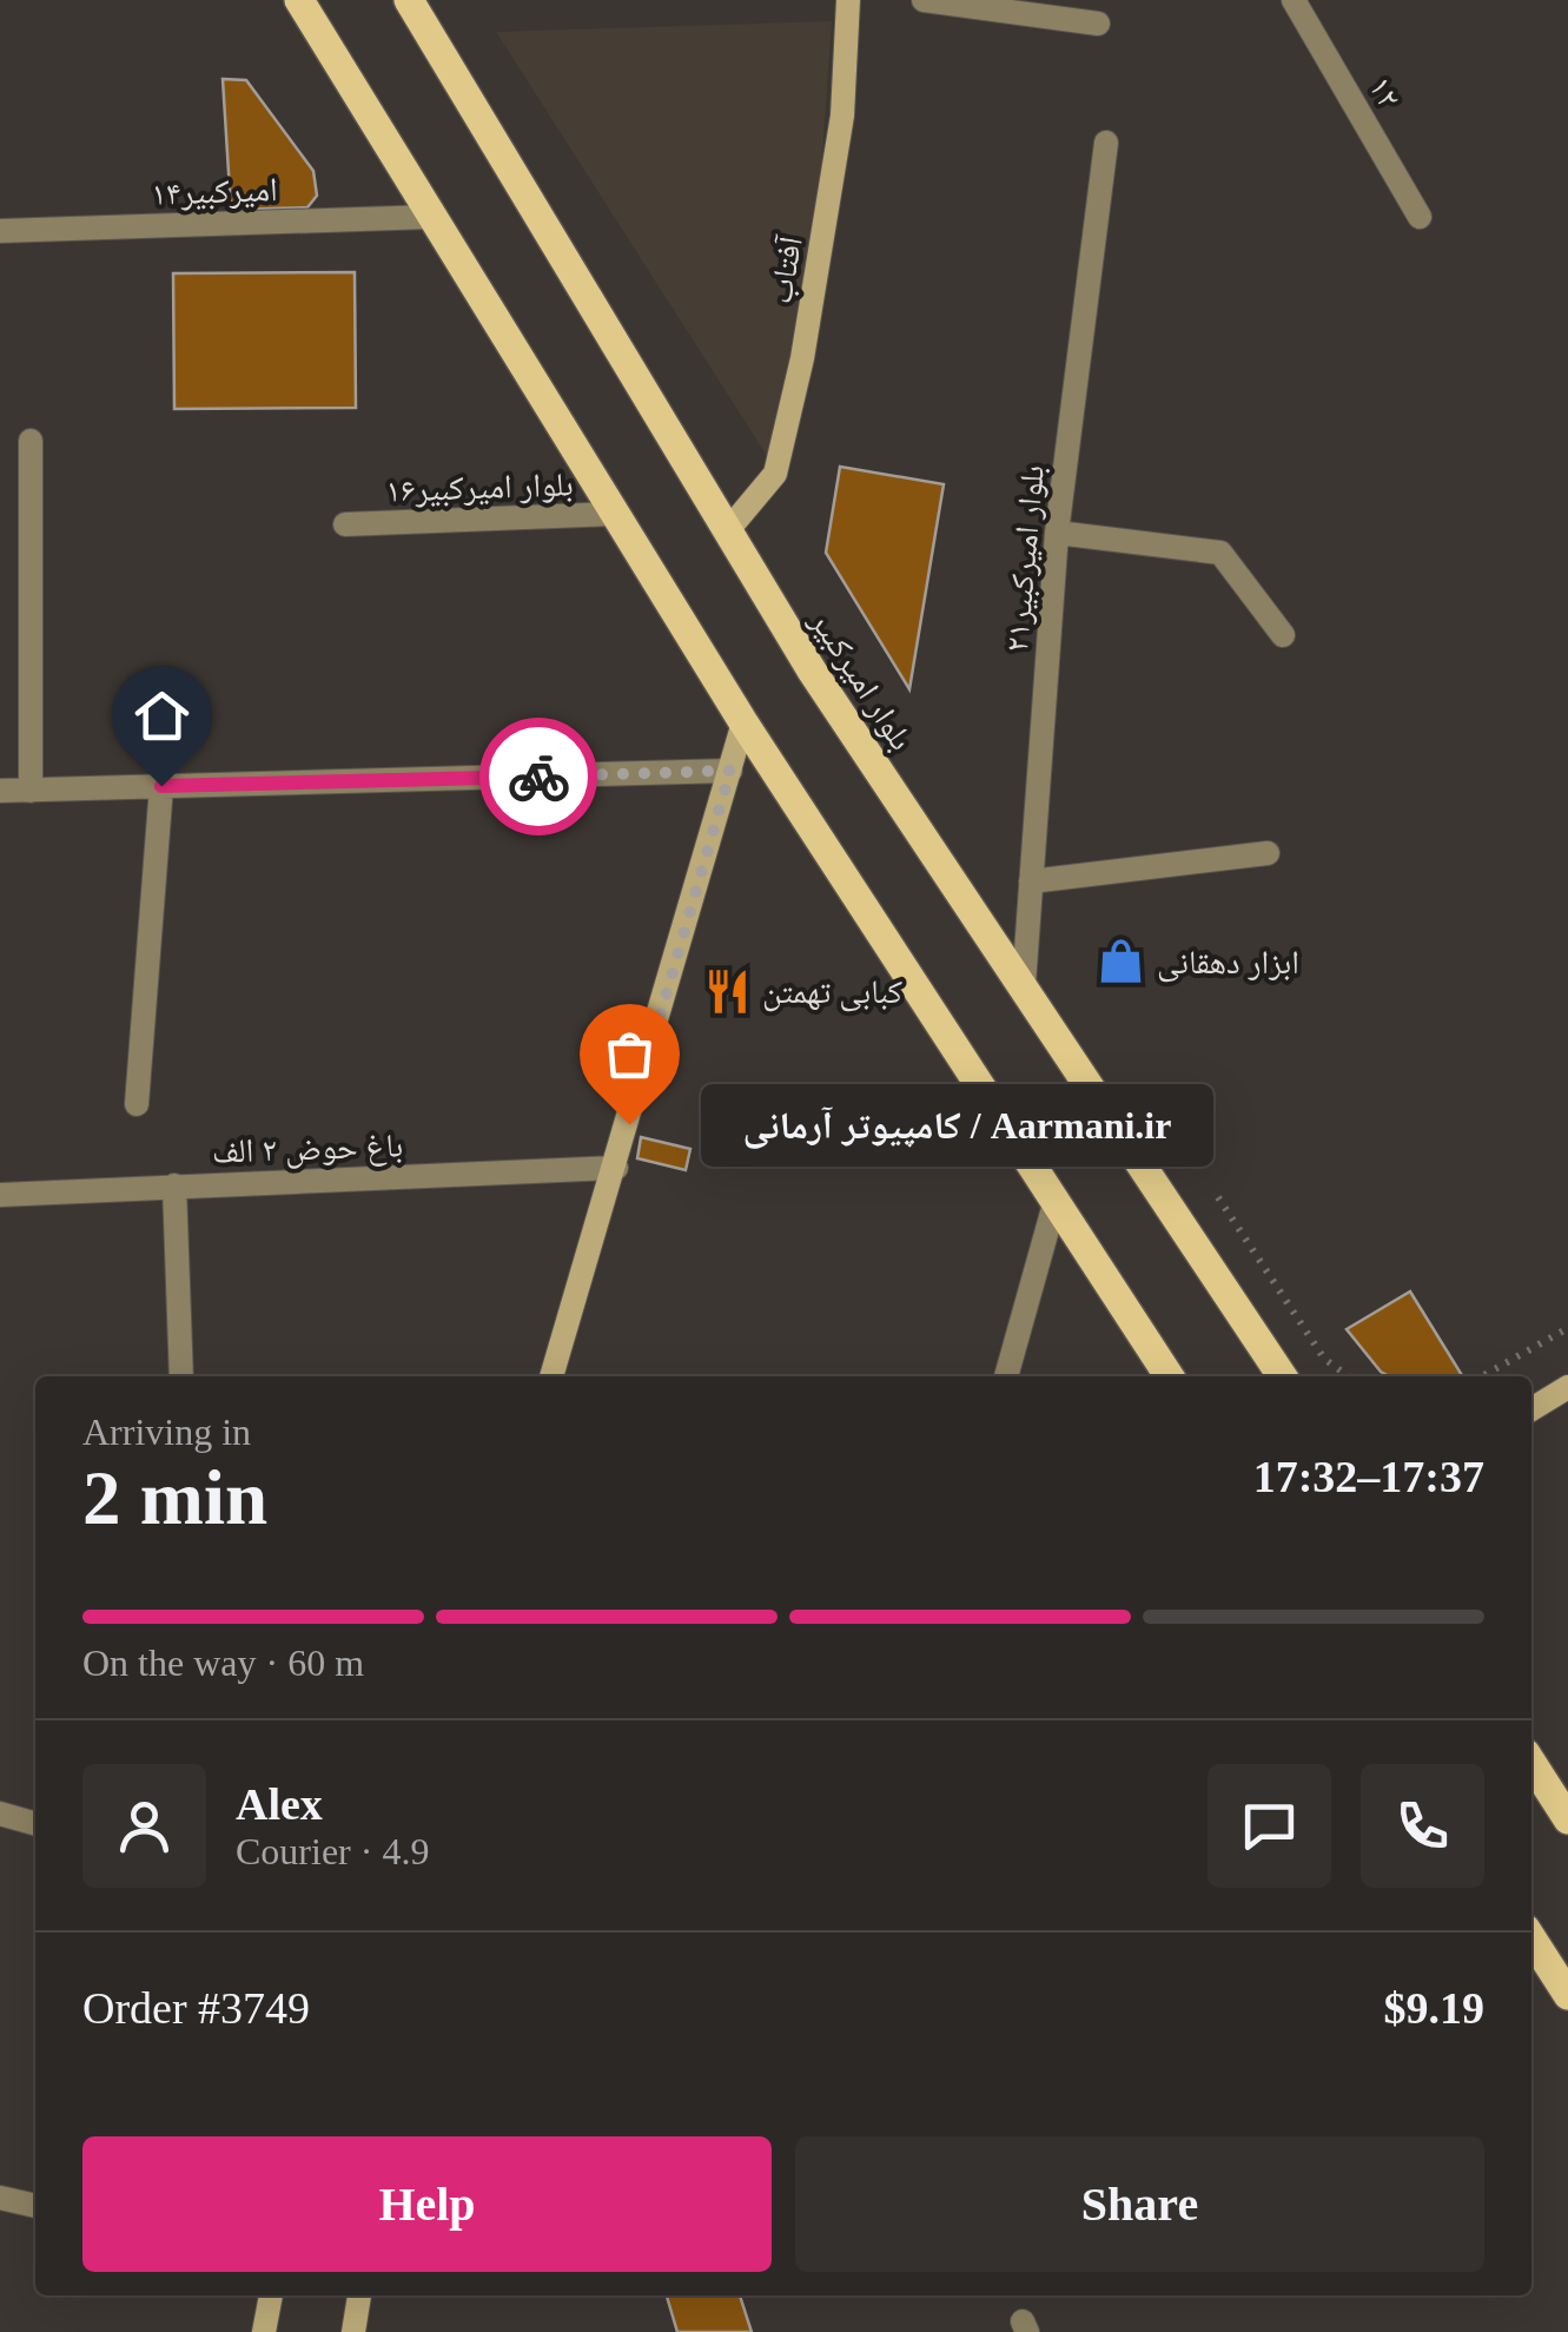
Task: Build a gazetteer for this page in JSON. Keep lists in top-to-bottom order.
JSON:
{
  "streets": {
    "main road": ["آفتاب", "بلوار امیرکبیر"],
    "street": [
      "۱۲",
      "امیرکبیر۱۴",
      "بلوار امیرکبیر۱۶",
      "بلوار امیرکبیر۲۱",
      "باغ حوض ۲ الف"
    ]
  },
  "crossings": [
    ["آفتاب", "بلوار امیرکبیر"],
    ["بلوار امیرکبیر۲۱", "بلوار امیرکبیر"]
  ],
  "places": {
    "shop": ["ابزار دهقانی"],
    "restaurant": ["کبابی تهمتن"],
    "other": ["کامپیوتر آرمانی / Aarmani.ir"]
  },
  "page": {
    "bubble": "کامپیوتر آرمانی / Aarmani.ir",
    "heading": ["2 min", "Arriving in", "17:32–17:37"],
    "panel": [
      "Alex",
      "Courier · 4.9",
      "Order #3749",
      "$9.19"
    ],
    "bar": "On the way · 60 m",
    "buttons": ["Help", "Share"]
  }
}
